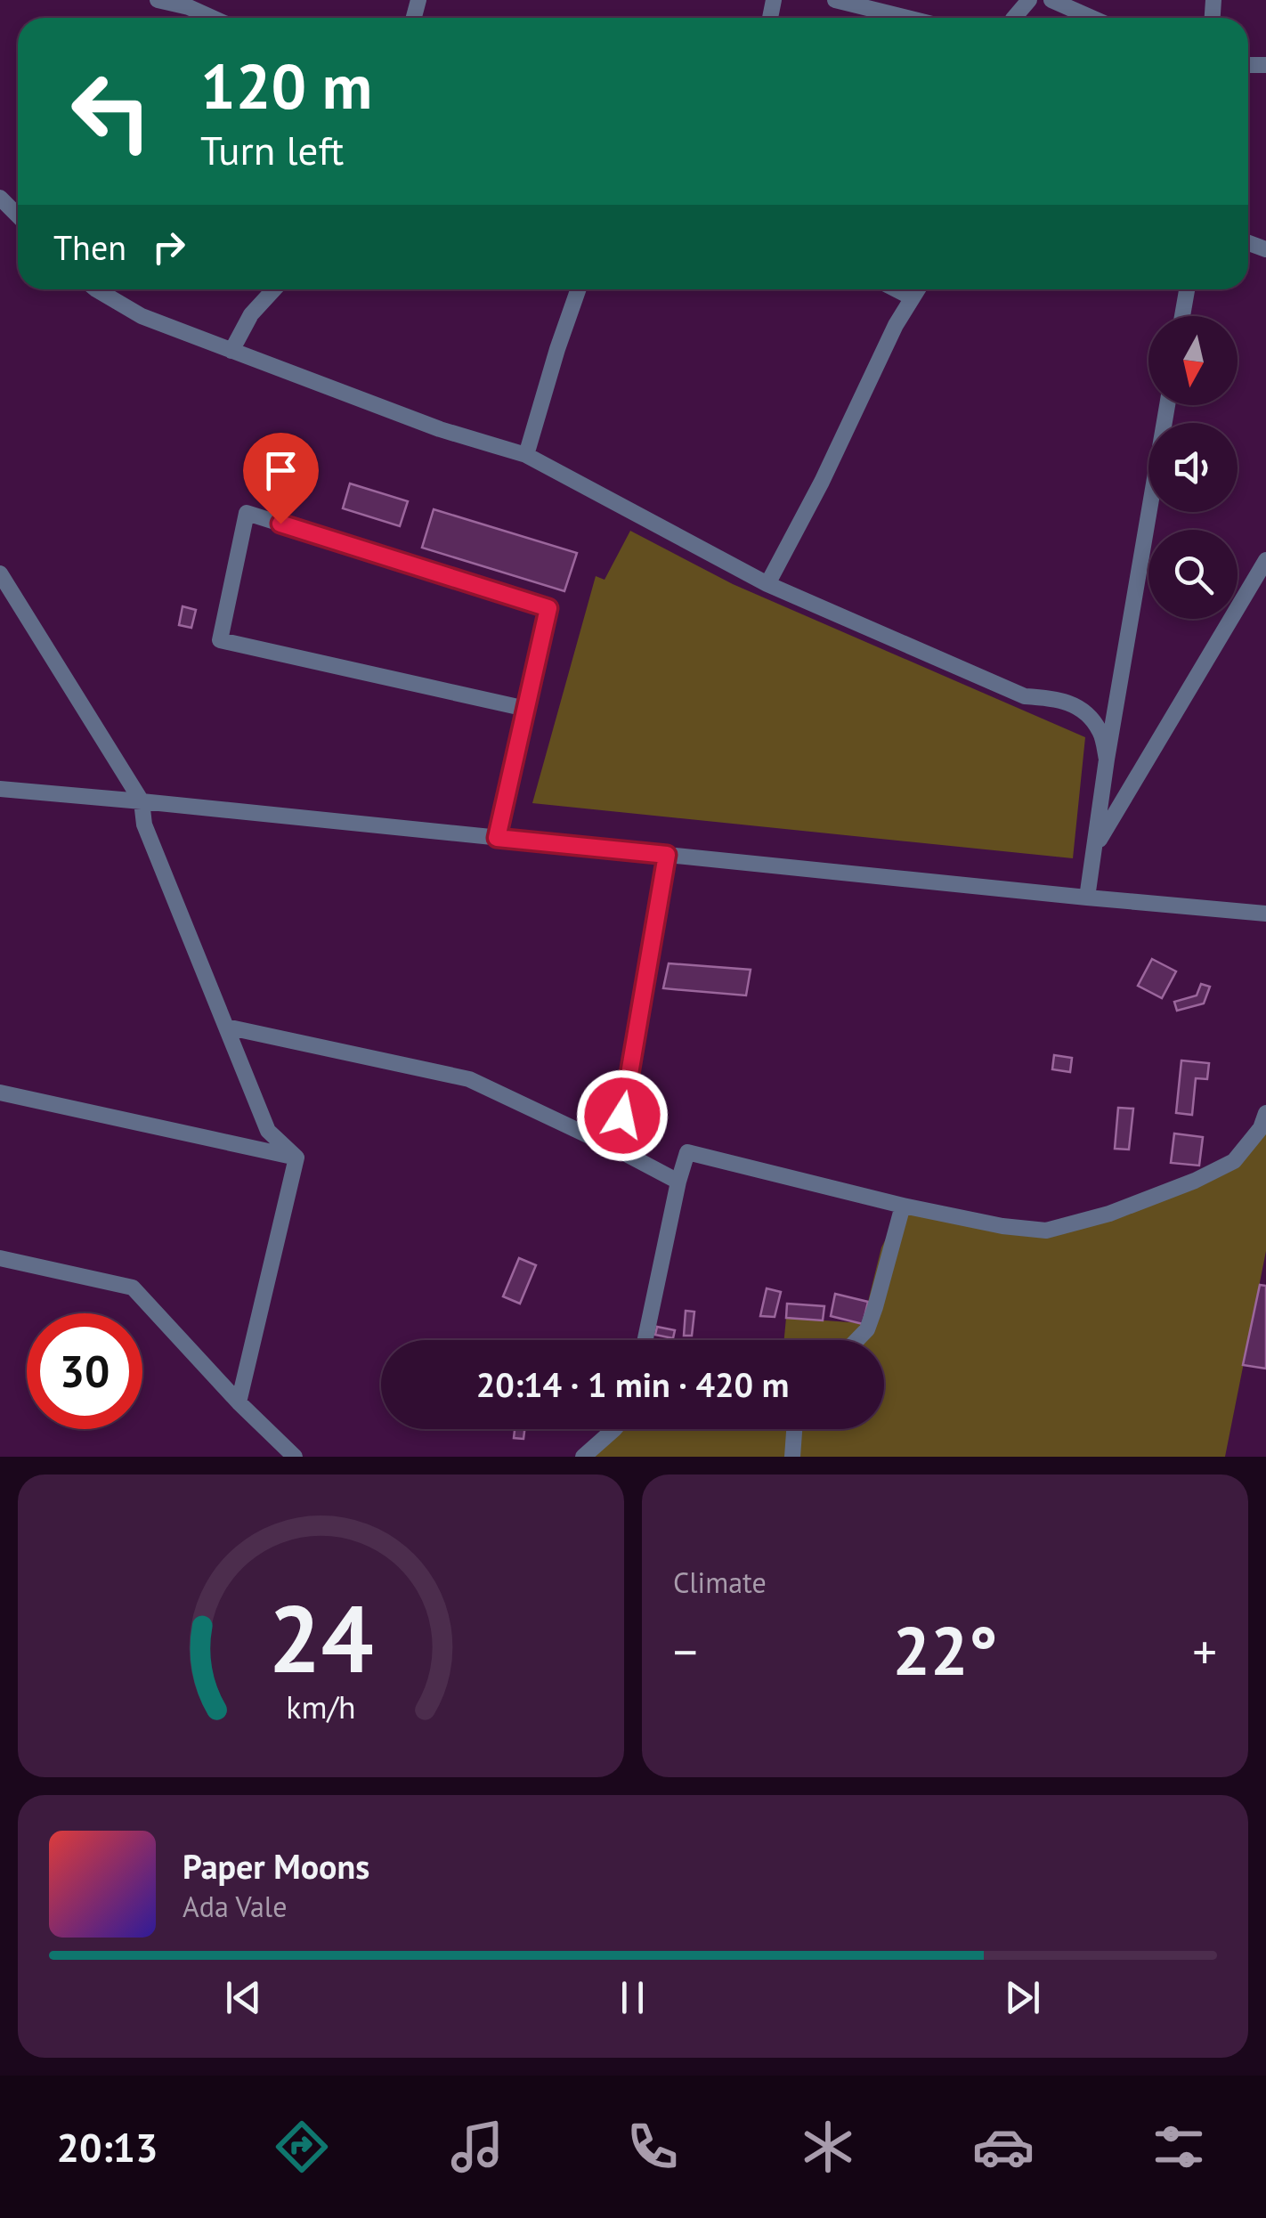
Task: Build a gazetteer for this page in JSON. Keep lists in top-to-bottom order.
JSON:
{
  "north": "bottom",
  "page": {
    "turn": ["120 m", "Turn left"],
    "then": "Then",
    "limit": "30",
    "trip": "20:14 · 1 min · 420 m",
    "tile": "Climate",
    "heat": ["−", "22°", "+"],
    "song": ["Paper Moons", "Ada Vale"],
    "tabs": "20:13",
    "gauge": ["24", "km/h"]
  }
}
